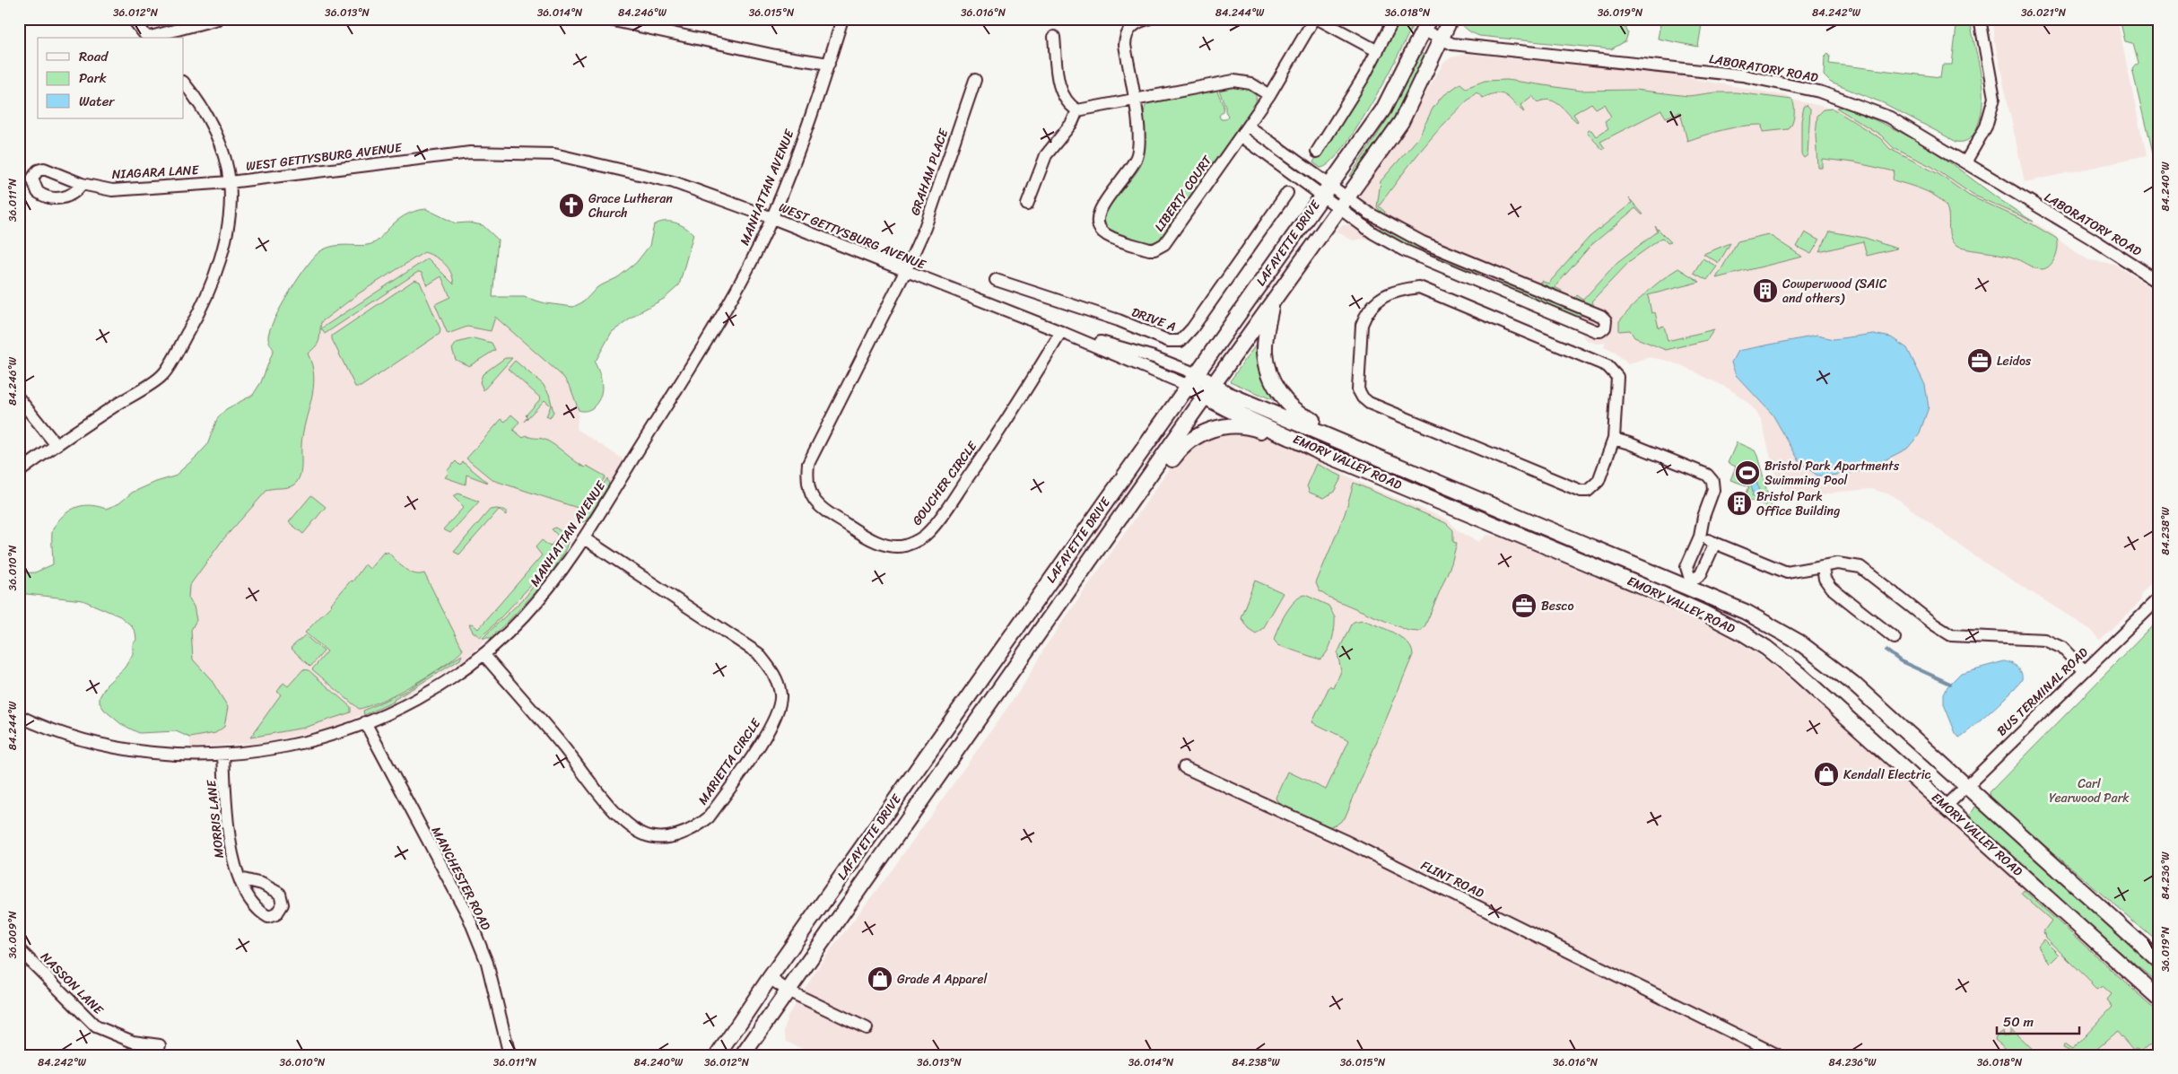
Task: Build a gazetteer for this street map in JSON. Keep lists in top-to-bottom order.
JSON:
{
  "streets": {
    "main road": ["LAFAYETTE DRIVE", "EMORY VALLEY ROAD"],
    "street": [
      "LABORATORY ROAD",
      "WEST GETTYSBURG AVENUE",
      "NIAGARA LANE",
      "GRAHAM PLACE",
      "MANHATTAN AVENUE",
      "LIBERTY COURT",
      "DRIVE A",
      "GOUCHER CIRCLE",
      "BUS TERMINAL ROAD",
      "MARIETTA CIRCLE",
      "MORRIS LANE",
      "MANCHESTER ROAD",
      "FLINT ROAD",
      "NASSON LANE"
    ]
  },
  "crossings": [
    ["LABORATORY ROAD", "LAFAYETTE DRIVE"],
    ["WEST GETTYSBURG AVENUE", "NIAGARA LANE"],
    ["WEST GETTYSBURG AVENUE", "GRAHAM PLACE"],
    ["WEST GETTYSBURG AVENUE", "MANHATTAN AVENUE"],
    ["WEST GETTYSBURG AVENUE", "LAFAYETTE DRIVE"],
    ["WEST GETTYSBURG AVENUE", "EMORY VALLEY ROAD"],
    ["WEST GETTYSBURG AVENUE", "GOUCHER CIRCLE"],
    ["GRAHAM PLACE", "GOUCHER CIRCLE"],
    ["MANHATTAN AVENUE", "MARIETTA CIRCLE"],
    ["MANHATTAN AVENUE", "MORRIS LANE"],
    ["MANHATTAN AVENUE", "MANCHESTER ROAD"],
    ["LAFAYETTE DRIVE", "EMORY VALLEY ROAD"],
    ["EMORY VALLEY ROAD", "BUS TERMINAL ROAD"]
  ],
  "parks": ["Carl Yearwood Park"],
  "places": {
    "church": ["Grace Lutheran Church"],
    "building": ["Cowperwood (SAIC and others)", "Bristol Park Office Building"],
    "office": ["Leidos", "Besco"],
    "sports": ["Bristol Park Apartments Swimming Pool"],
    "shop": ["Kendall Electric", "Grade A Apparel"]
  },
  "legend": ["Road", "Park", "Water"],
  "scale_bar": "50 m",
  "coordinates": [
    "36.012°N",
    "36.013°N",
    "36.014°N",
    "84.246°W",
    "36.015°N",
    "36.016°N",
    "84.244°W",
    "36.018°N",
    "36.019°N",
    "84.242°W",
    "36.021°N",
    "84.240°W",
    "36.011°N",
    "84.238°W",
    "36.010°N",
    "84.236°W",
    "36.009°N"
  ]
}
